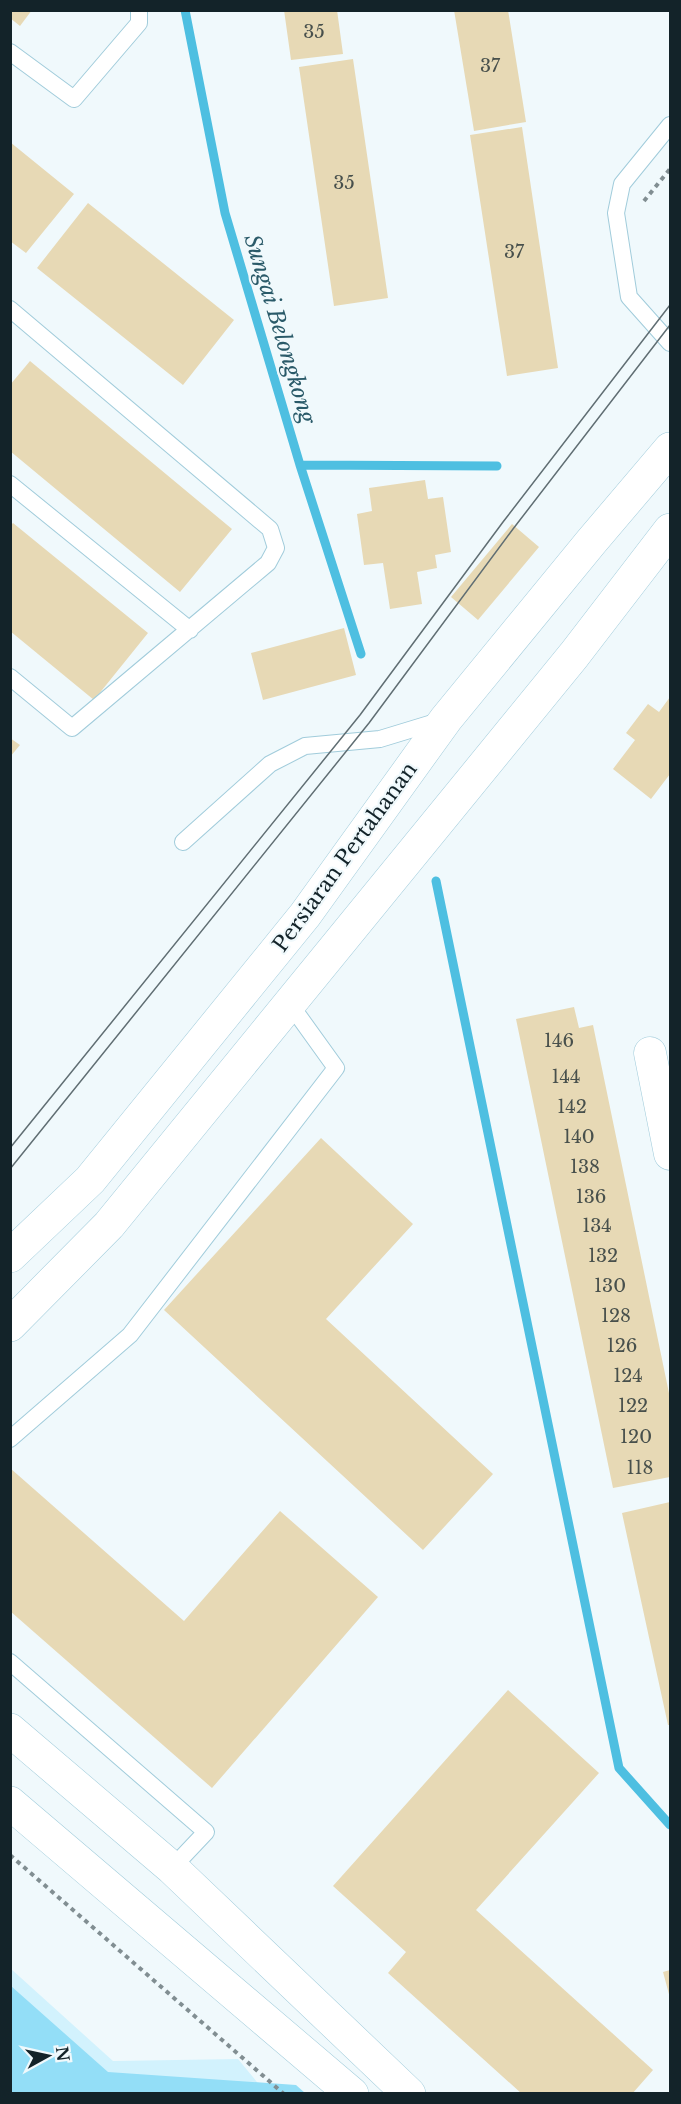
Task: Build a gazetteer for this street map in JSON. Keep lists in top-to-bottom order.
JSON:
{
  "streets": {
    "main road": ["Persiaran Pertahanan"]
  },
  "water": ["Sungai Belongkong"],
  "house_numbers": [
    "35",
    "37",
    "35",
    "37",
    "146",
    "144",
    "142",
    "140",
    "138",
    "136",
    "134",
    "132",
    "130",
    "128",
    "126",
    "124",
    "122",
    "120",
    "118"
  ],
  "north": "right"
}
